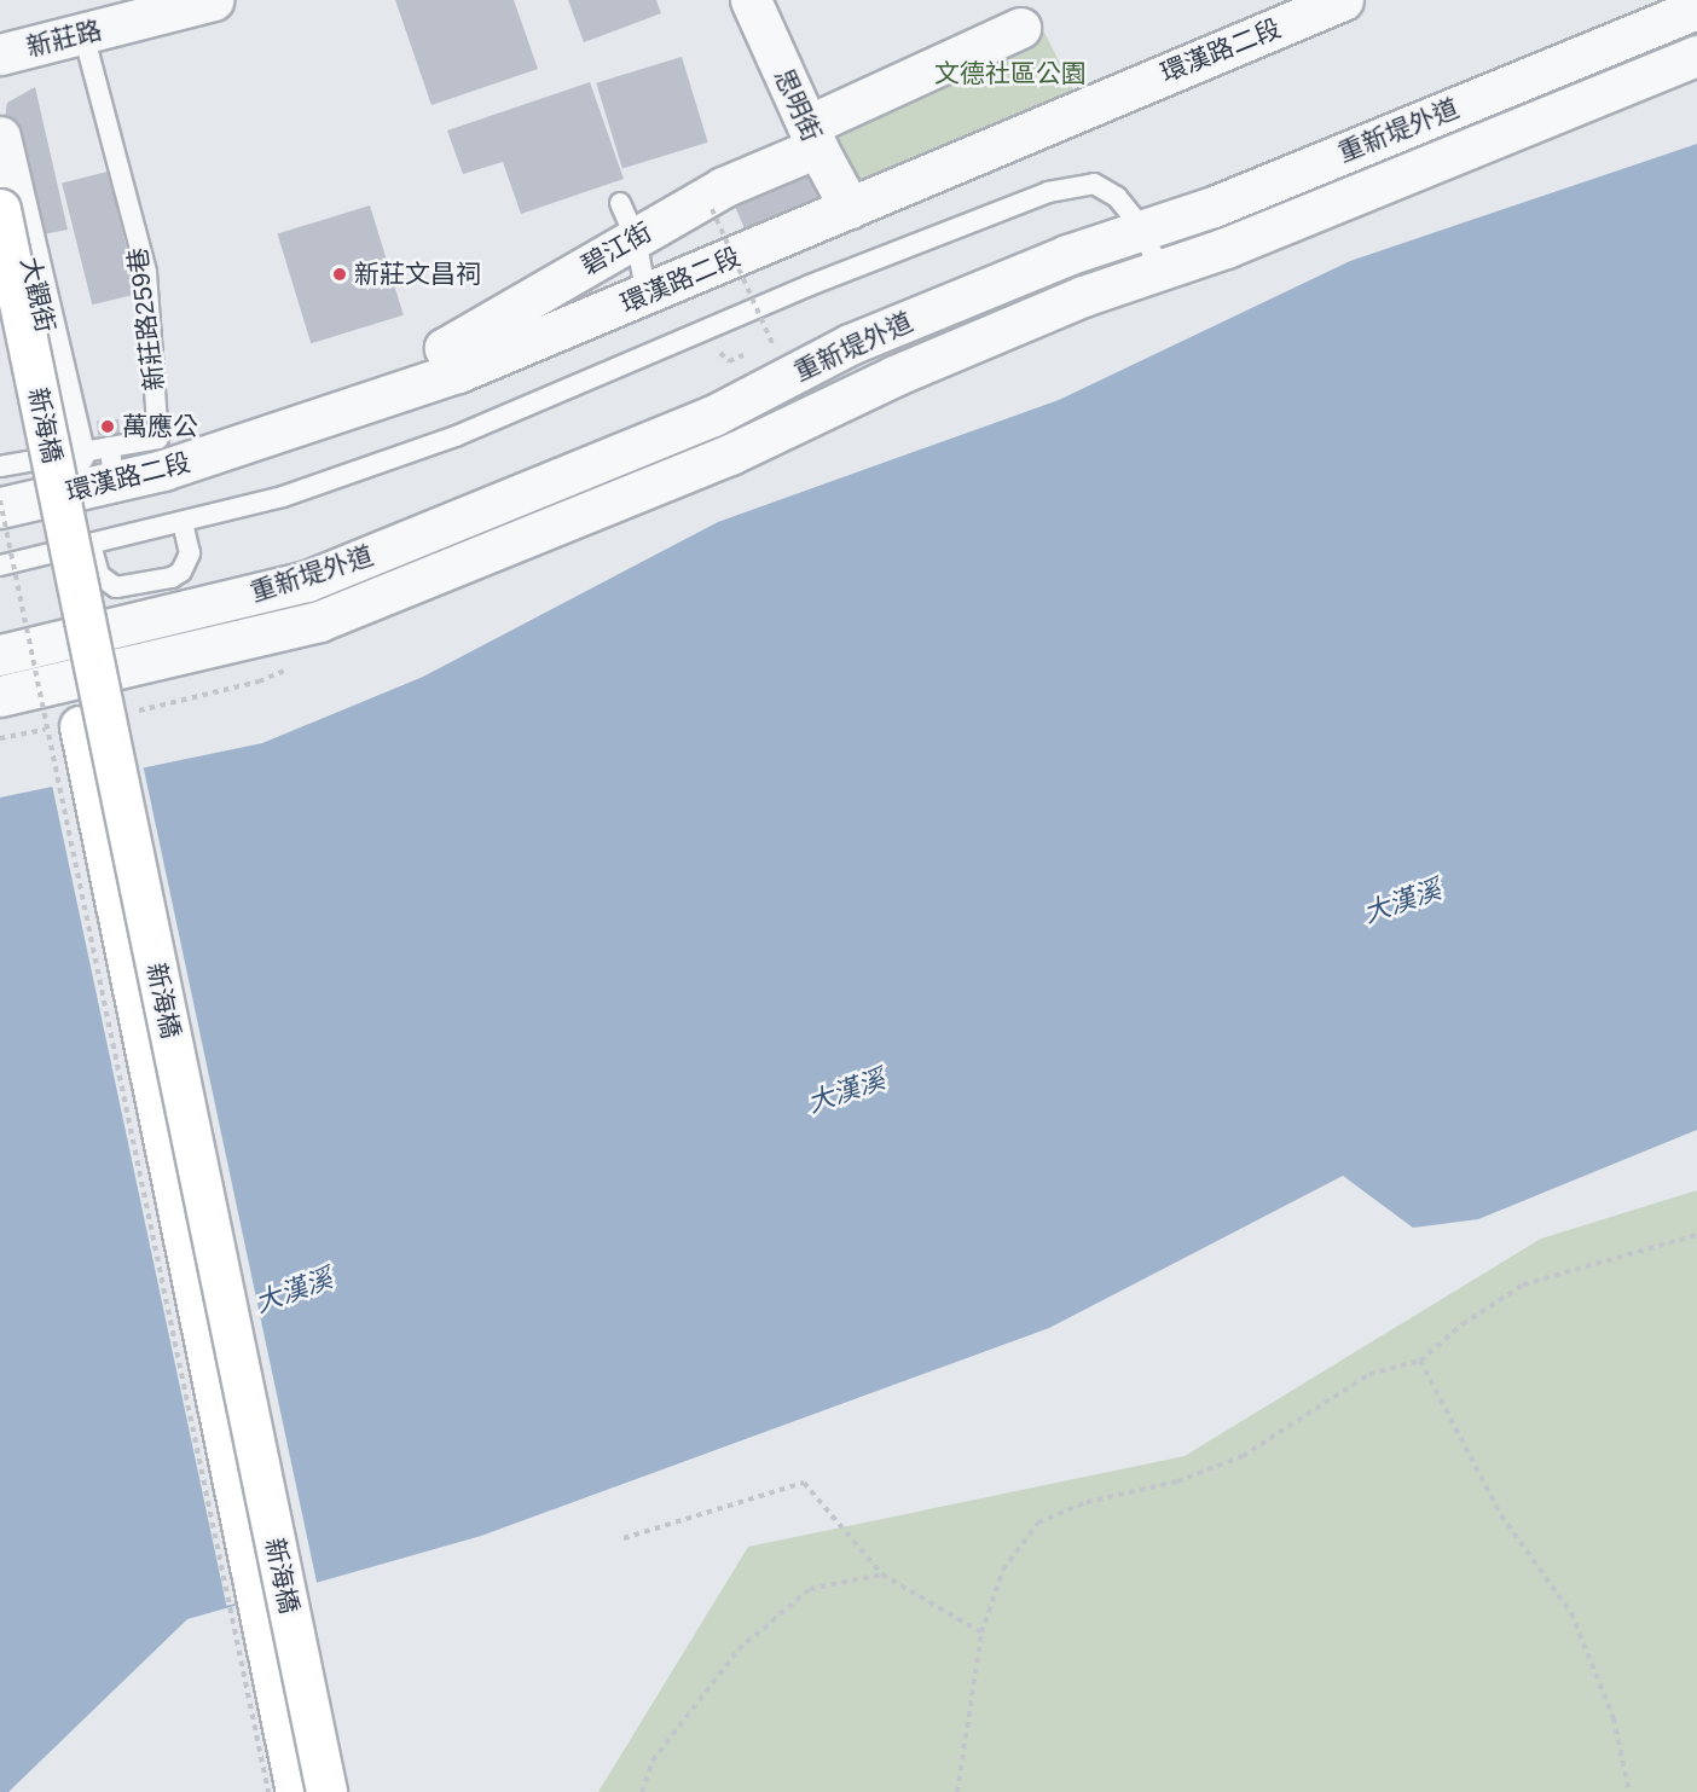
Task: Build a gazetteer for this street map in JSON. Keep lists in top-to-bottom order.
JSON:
{
  "streets": {
    "main road": ["新海橋"],
    "street": [
      "新莊路",
      "環漢路二段",
      "思明街",
      "重新堤外道",
      "碧江街",
      "大觀街"
    ],
    "lane": ["新莊路259巷"]
  },
  "crossings": [
    ["新莊路", "新莊路259巷"],
    ["環漢路二段", "思明街"],
    ["環漢路二段", "碧江街"],
    ["環漢路二段", "大觀街"],
    ["環漢路二段", "新莊路259巷"],
    ["思明街", "碧江街"],
    ["大觀街", "新莊路259巷"]
  ],
  "water": ["大漢溪"],
  "parks": ["文德社區公園"],
  "places": ["新莊文昌祠", "萬應公"]
}
